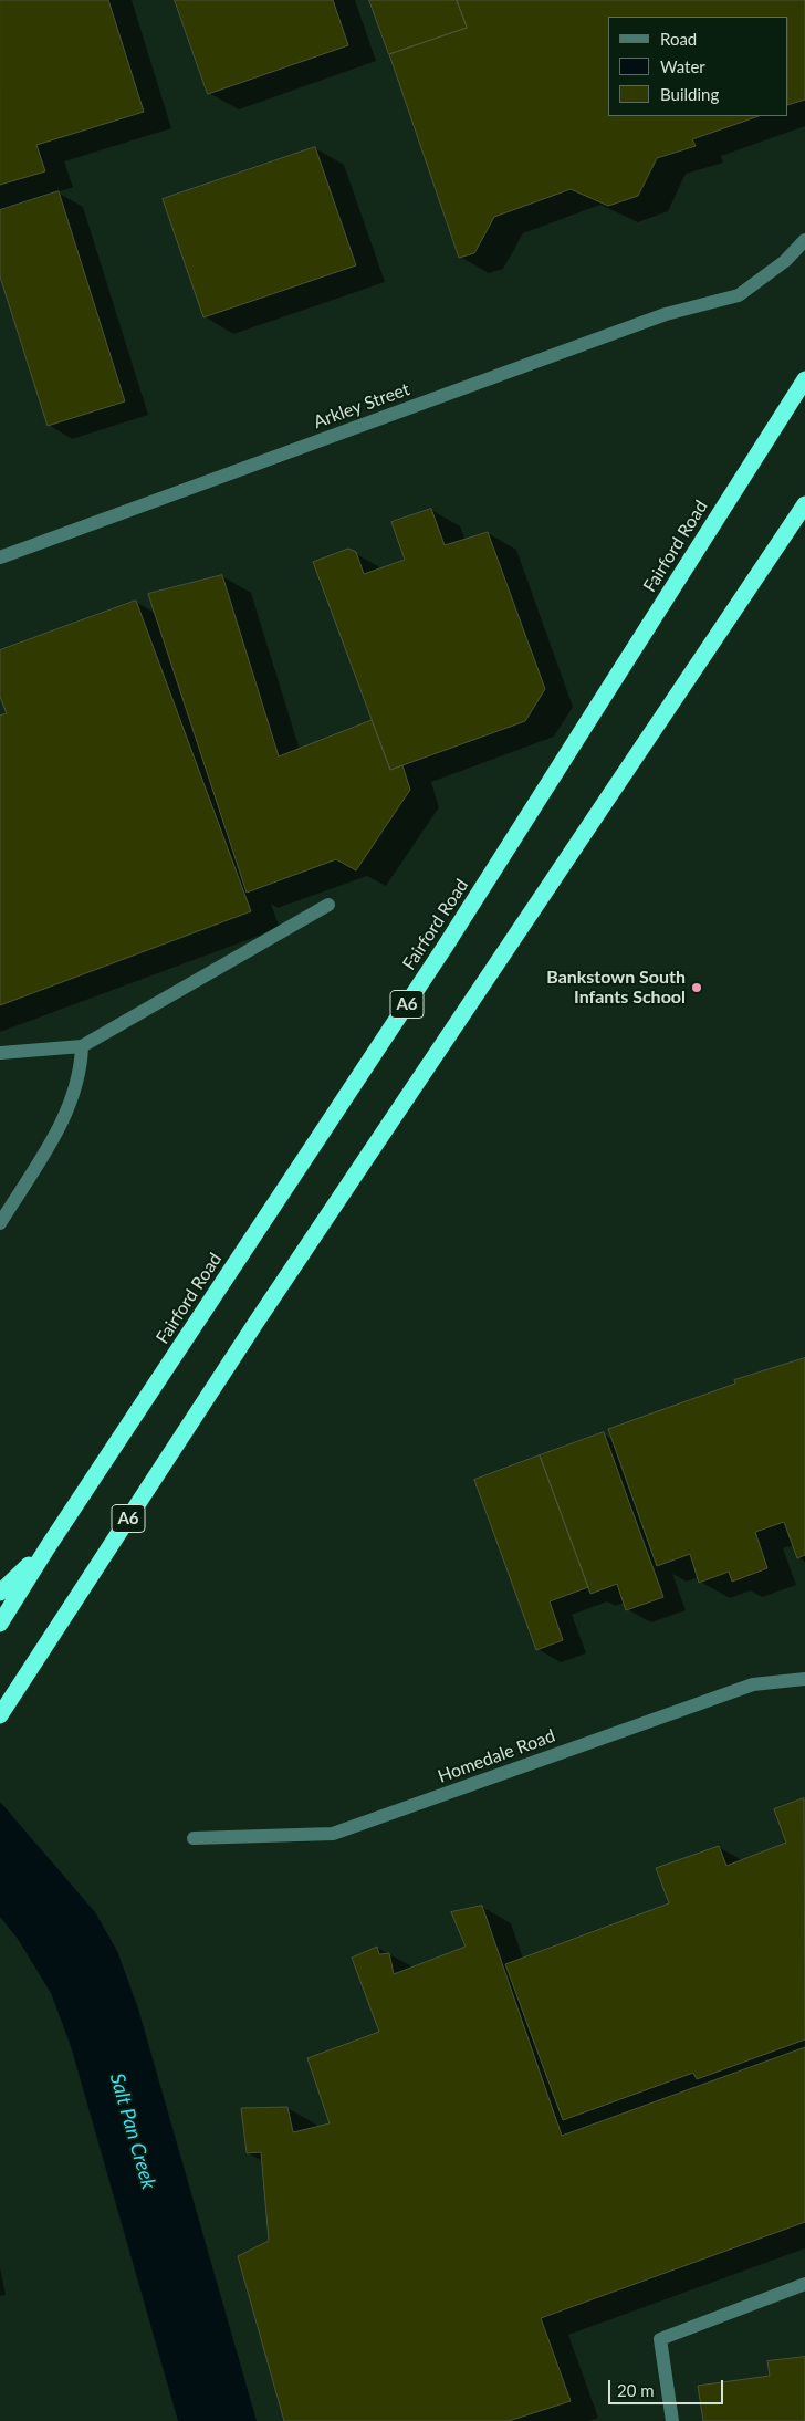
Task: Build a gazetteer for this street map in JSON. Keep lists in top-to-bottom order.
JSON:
{
  "streets": {
    "highway": ["Fairford Road", "A6"],
    "street": ["Arkley Street", "Homedale Road"]
  },
  "water": ["Salt Pan Creek"],
  "places": ["Bankstown South Infants School"],
  "legend": ["Road", "Water", "Building"],
  "scale_bar": "20 m"
}
